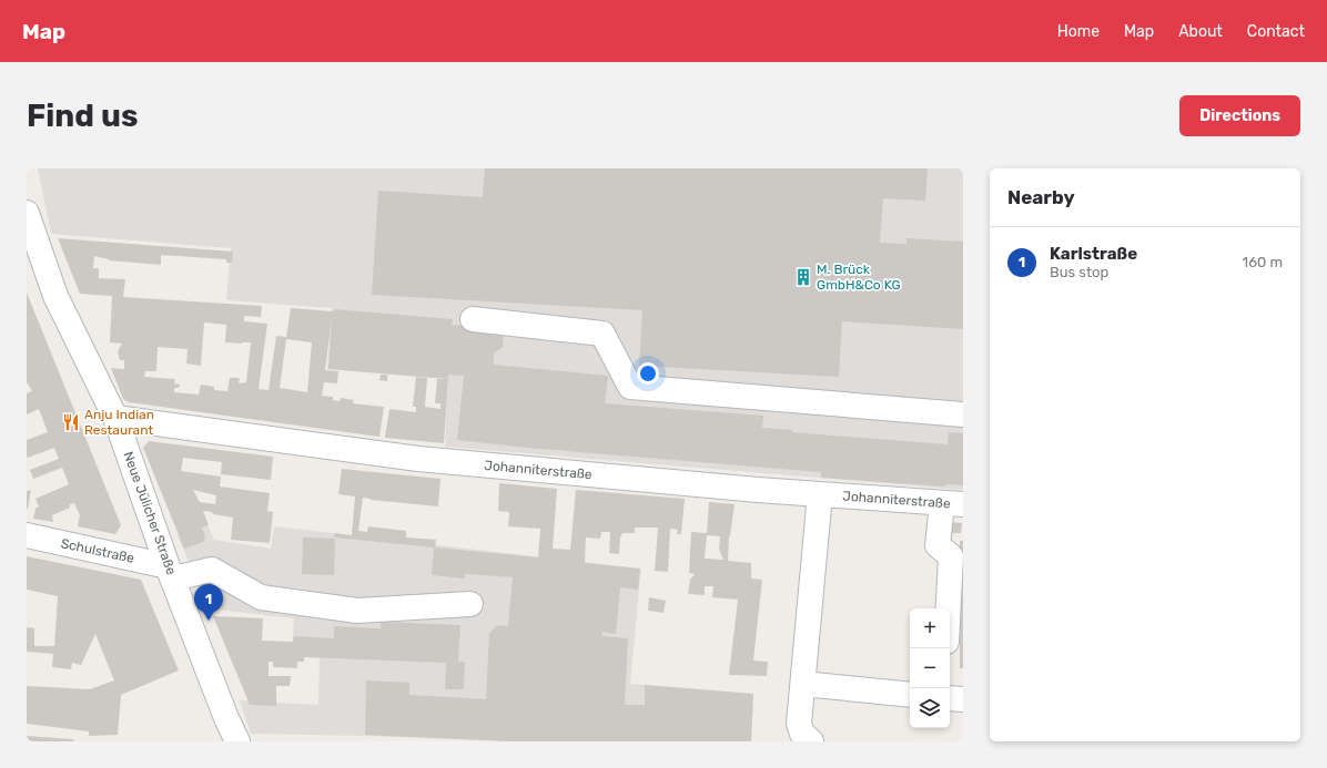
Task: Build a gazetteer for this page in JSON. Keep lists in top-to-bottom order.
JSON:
{
  "streets": {
    "street": ["Johanniterstraße", "Neue Jülicher Straße", "Schulstraße"]
  },
  "crossings": [
    ["Johanniterstraße", "Neue Jülicher Straße"],
    ["Neue Jülicher Straße", "Schulstraße"]
  ],
  "places": {
    "building": ["M. Brück GmbH&Co KG"],
    "restaurant": ["Anju Indian Restaurant"]
  },
  "page": {
    "header": "Map",
    "nav": [
      "Home",
      "Map",
      "About",
      "Contact"
    ],
    "buttons": "Directions",
    "title": "Find us",
    "heading": "Nearby",
    "list": [
      {
        "mark": "1",
        "name": "Karlstraße",
        "note": "Bus stop",
        "value": "160 m"
      }
    ],
    "pins": "1",
    "map_buttons": ["+", "−"]
  }
}
